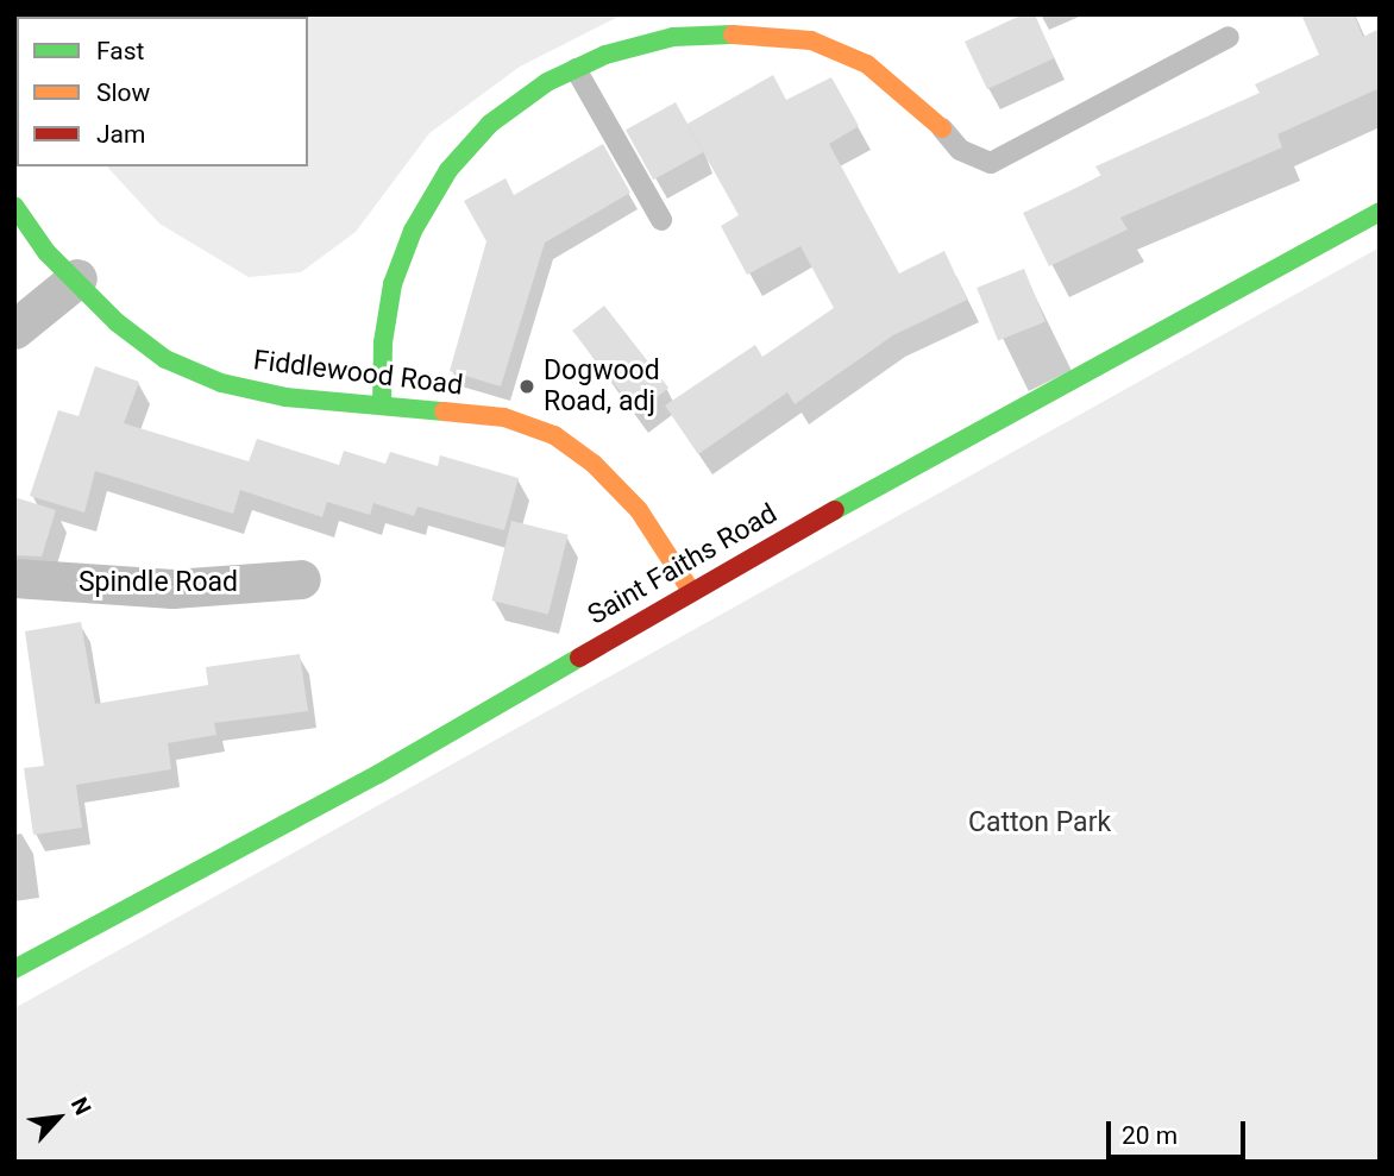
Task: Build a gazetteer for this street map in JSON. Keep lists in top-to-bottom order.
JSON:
{
  "streets": {
    "street": ["Fiddlewood Road", "Saint Faiths Road", "Spindle Road"]
  },
  "crossings": [
    ["Fiddlewood Road", "Saint Faiths Road"]
  ],
  "parks": ["Catton Park"],
  "places": ["Dogwood Road, adj"],
  "legend": ["Fast", "Slow", "Jam"],
  "scale_bar": "20 m",
  "north": "top right"
}
